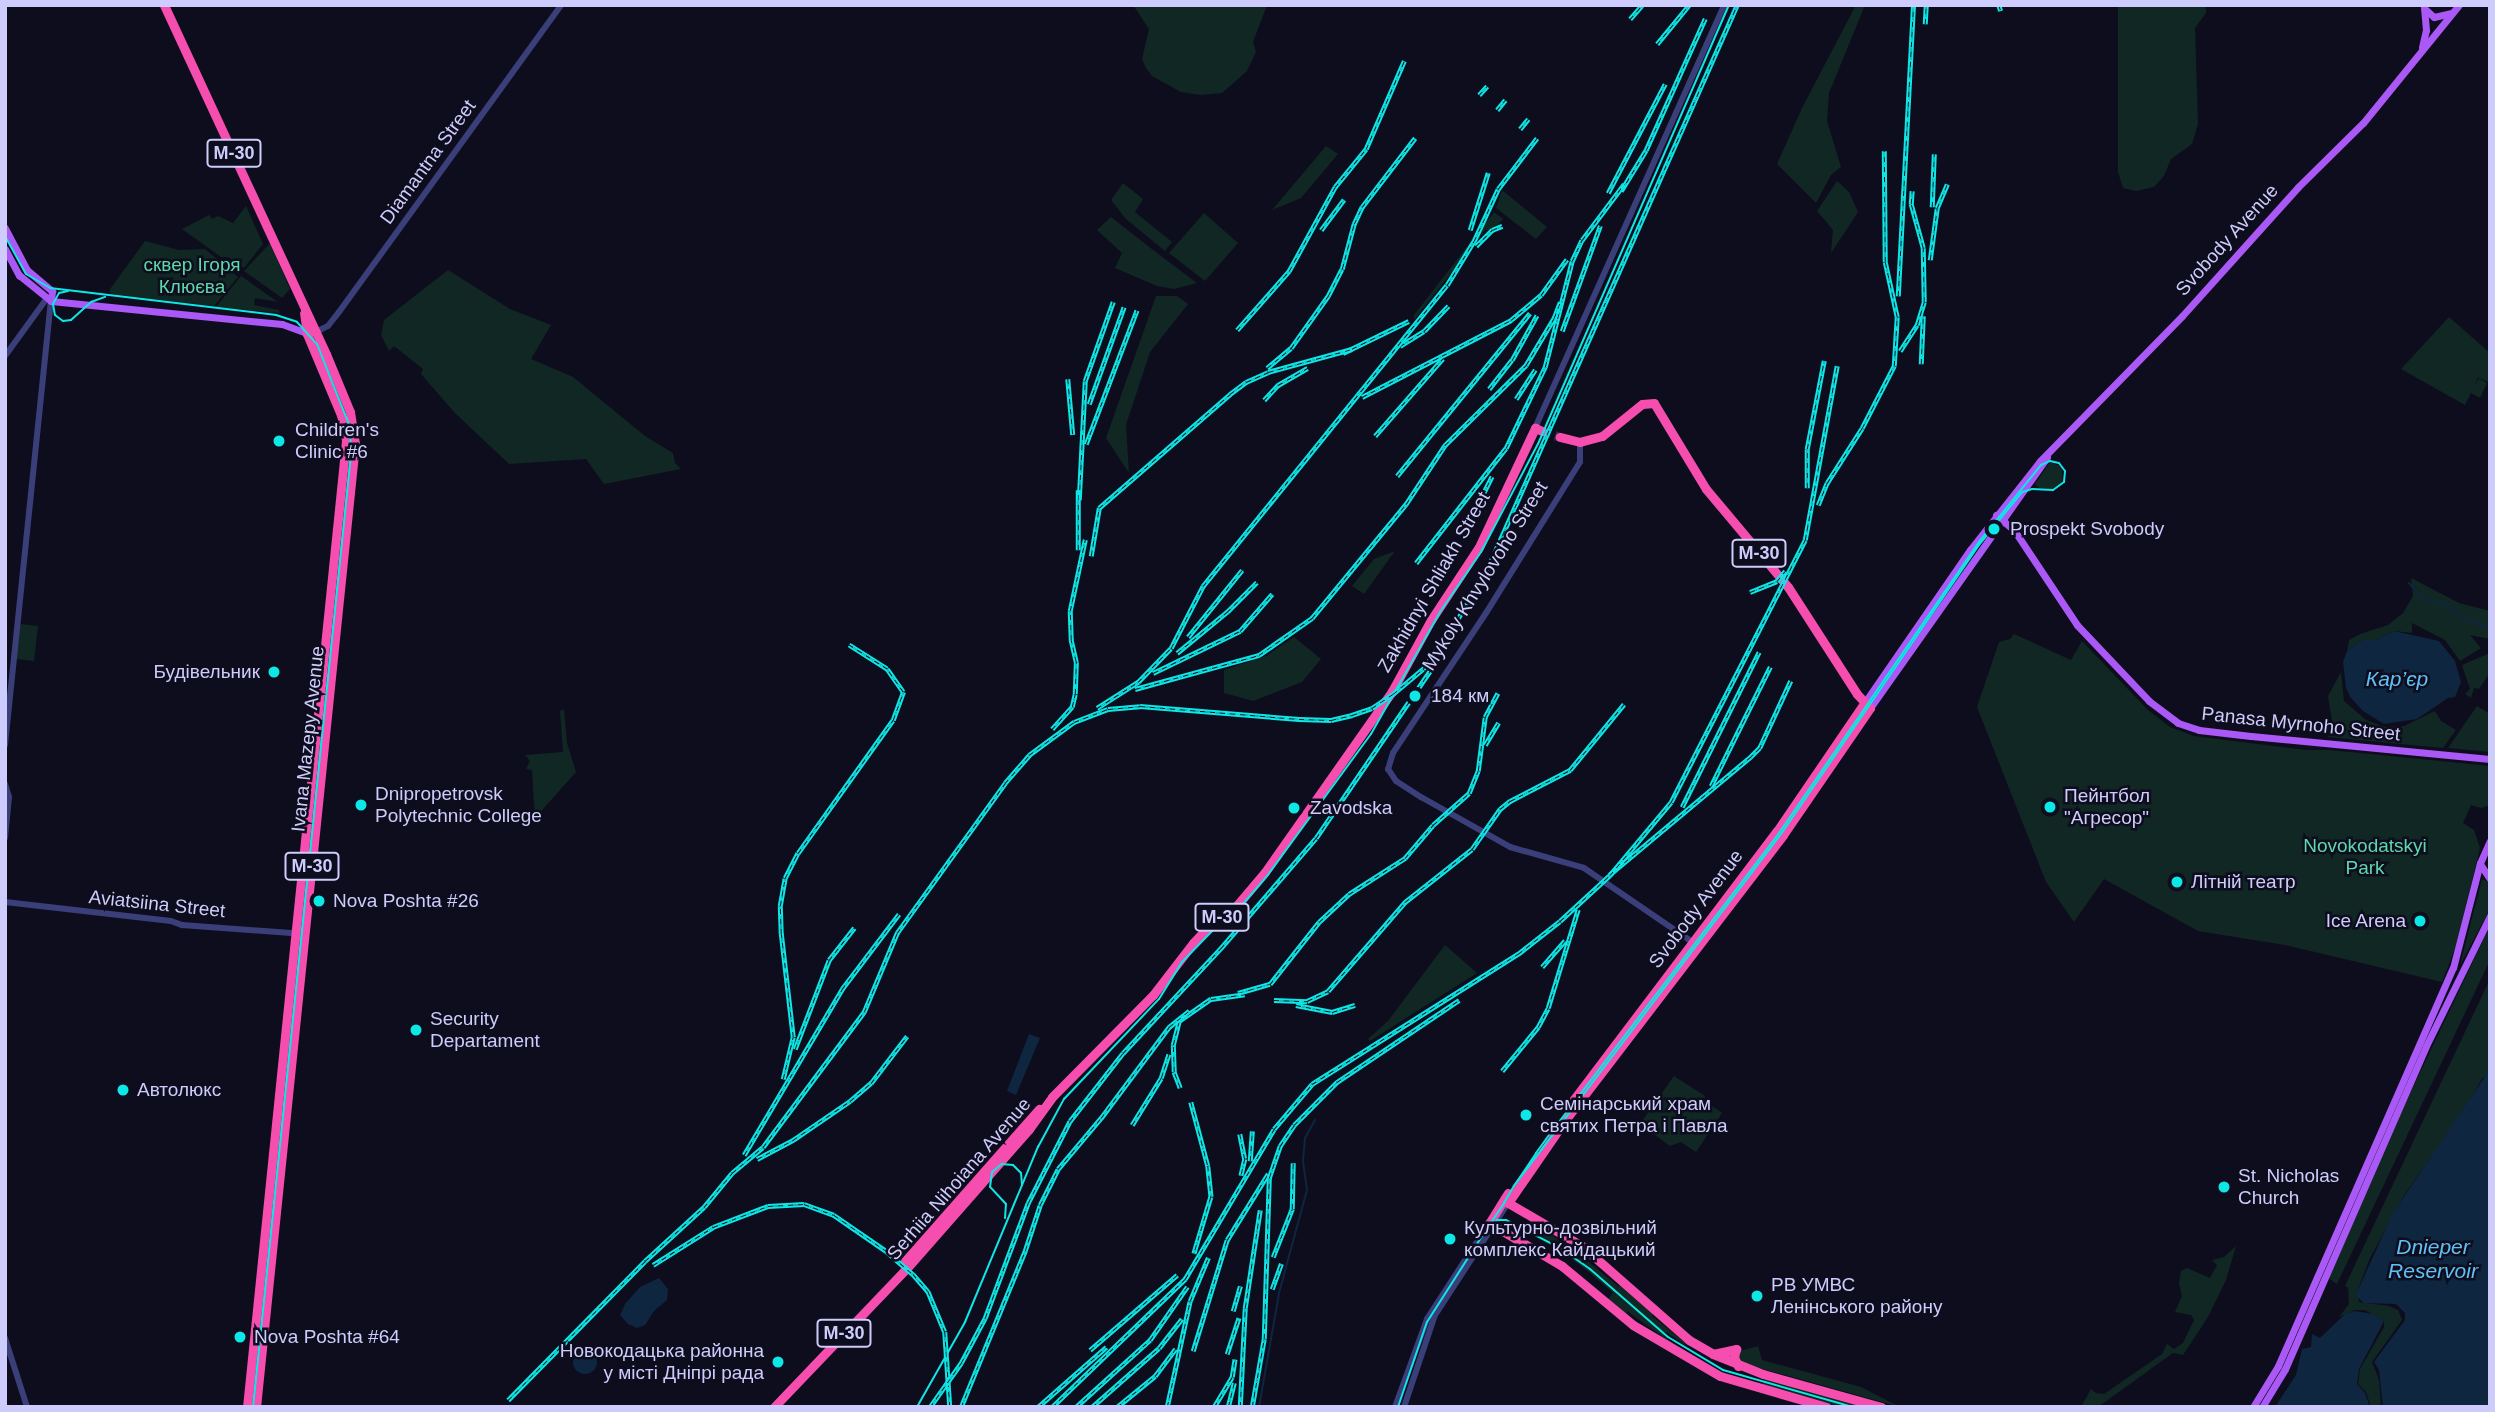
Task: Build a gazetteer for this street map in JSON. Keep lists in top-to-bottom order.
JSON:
{
  "streets": {
    "highway": [
      "М-30",
      "Svobody Avenue",
      "Zakhidnyi Shliakh Street",
      "Ivana Mazepy Avenue",
      "Serhiia Nihoiana Avenue"
    ],
    "main road": ["Panasa Myrnoho Street"],
    "street": ["Diamantna Street", "Mykoly Khvylovoho Street", "Aviatsiina Street"]
  },
  "crossings": [
    ["М-30", "Diamantna Street"],
    ["М-30", "Svobody Avenue"],
    ["М-30", "Mykoly Khvylovoho Street"],
    ["М-30", "Ivana Mazepy Avenue"],
    ["Diamantna Street", "Ivana Mazepy Avenue"],
    ["Svobody Avenue", "Mykoly Khvylovoho Street"],
    ["Svobody Avenue", "Panasa Myrnoho Street"],
    ["Zakhidnyi Shliakh Street", "Serhiia Nihoiana Avenue"],
    ["Ivana Mazepy Avenue", "Aviatsiina Street"]
  ],
  "water": ["Кар’єр", "Dnieper Reservoir"],
  "parks": ["сквер Ігоря Клюєва", "Novokodatskyi Park"],
  "places": [
    "Children's Clinic #6",
    "Prospekt Svobody",
    "Будівельник",
    "184 км",
    "Dnipropetrovsk Polytechnic College",
    "Пейнтбол \"Агресор\"",
    "Zavodska",
    "Лiтнiй театр",
    "Nova Poshta #26",
    "Ice Arena",
    "Security Departament",
    "Автолюкс",
    "Семінарський храм святих Петра і Павла",
    "St. Nicholas Church",
    "Культурно-дозвільний комплекс Кайдацький",
    "РВ УМВС Ленінського району",
    "Nova Poshta #64",
    "Новокодацька районна у місті Дніпрі рада"
  ]
}
